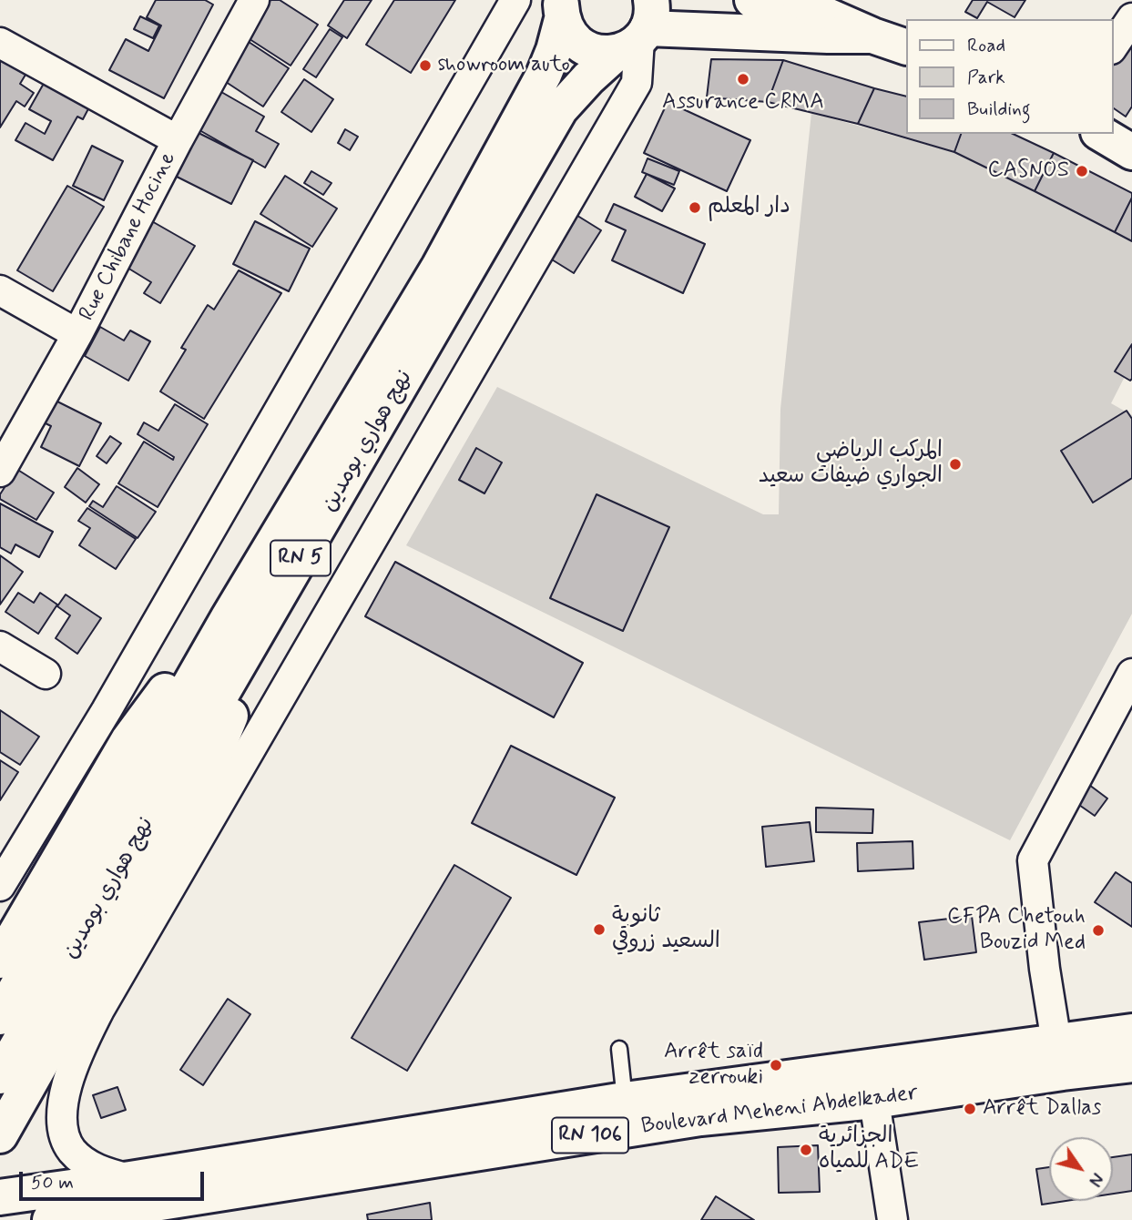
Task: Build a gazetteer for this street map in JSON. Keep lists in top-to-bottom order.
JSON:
{
  "streets": {
    "main road": [
      "نهج هواري بومدين",
      "RN 5",
      "Boulevard Meheni Abdelkader",
      "RN 106"
    ],
    "street": ["Rue Chibane Hocine"]
  },
  "places": [
    "showroom auto",
    "Assurance CRMA",
    "CASNOS",
    "دار المعلم",
    "المركب الرياضي الجواري ضيفات سعيد",
    "ثانوية السعيد زروقي",
    "CFPA Chetouh Bouzid Med",
    "Arrêt saïd zerrouki",
    "Arrêt Dallas",
    "الجزائرية للمياه ADE"
  ],
  "legend": ["Road", "Park", "Building"],
  "scale_bar": "50 m",
  "north": "bottom right"
}
